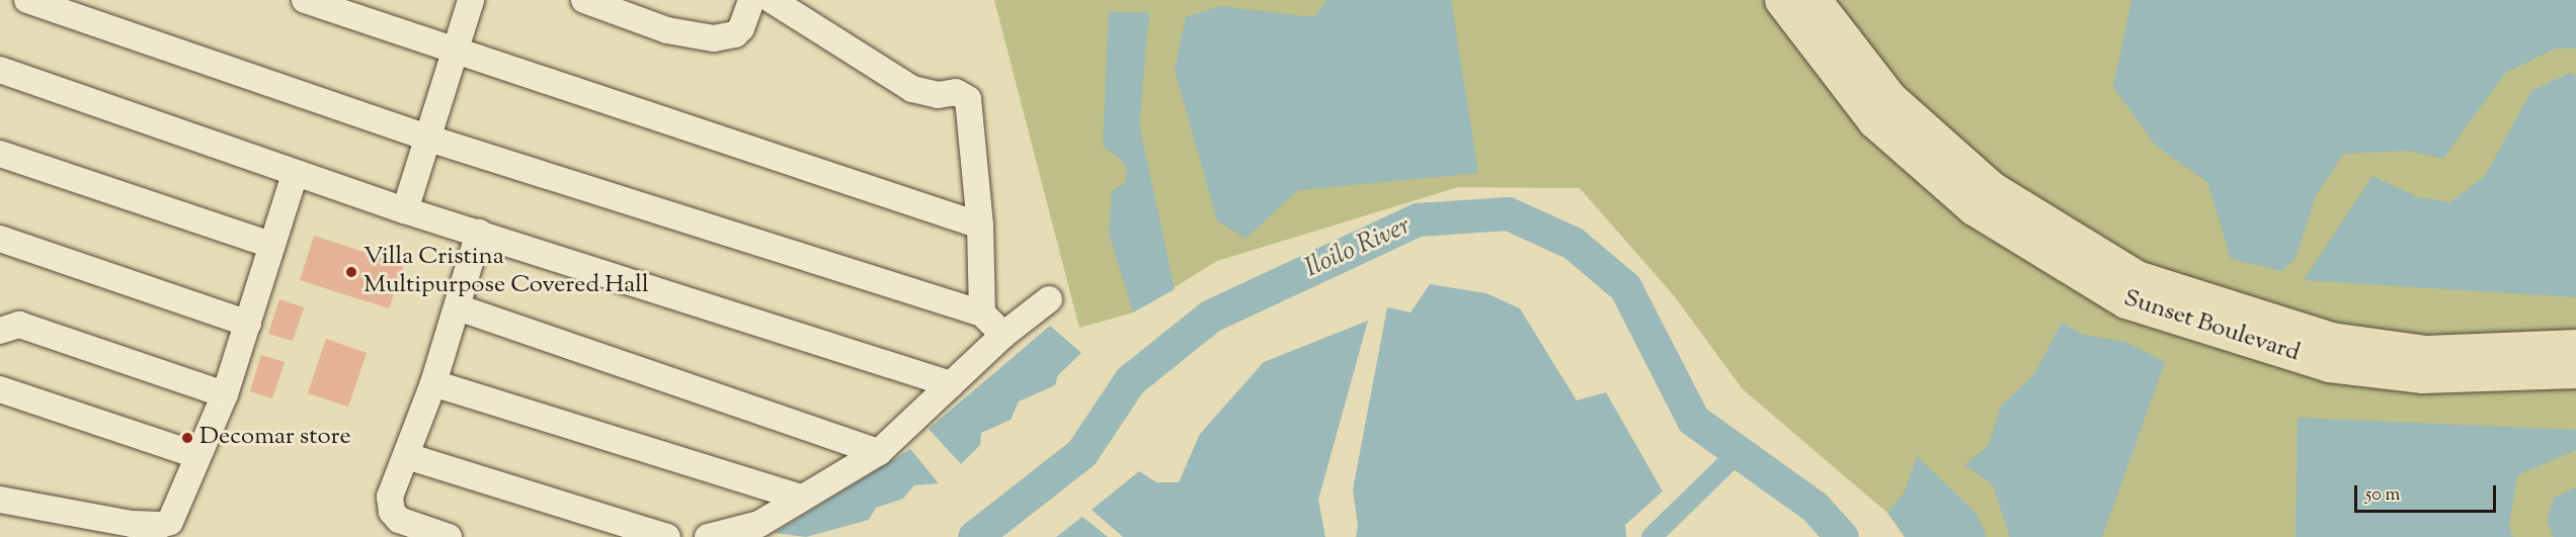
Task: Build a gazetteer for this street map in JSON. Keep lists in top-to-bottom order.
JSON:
{
  "streets": {
    "main road": ["Sunset Boulevard"]
  },
  "water": ["Iloilo River"],
  "places": ["Villa Cristina Multipurpose Covered Hall", "Decomar store"],
  "scale_bar": "50 m"
}
